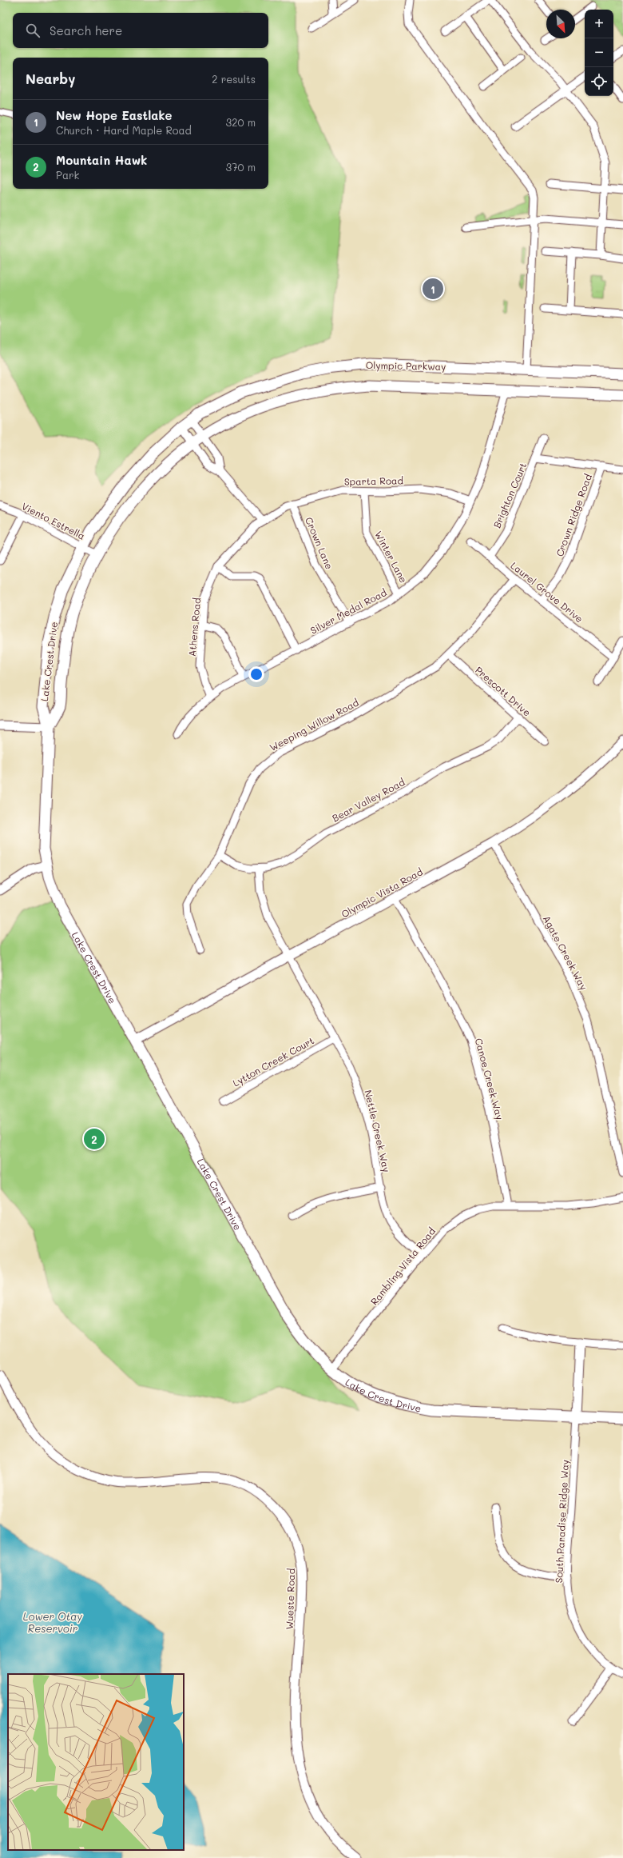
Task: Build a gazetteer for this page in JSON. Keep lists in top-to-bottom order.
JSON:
{
  "streets": {
    "main road": ["Olympic Parkway", "Lake Crest Drive"],
    "street": [
      "Sparta Road",
      "Brighton Court",
      "Crown Ridge Road",
      "Viento Estrella",
      "Crown Lane",
      "Winter Lane",
      "Laurel Grove Drive",
      "Silver Medal Road",
      "Athens Road",
      "Prescott Drive",
      "Weeping Willow Road",
      "Bear Valley Road",
      "Olympic Vista Road",
      "Agate Creek Way",
      "Lytton Creek Court",
      "Canoe Creek Way",
      "Nettle Creek Way",
      "Rambling Vista Road",
      "South Paradise Ridge Way",
      "Wueste Road"
    ]
  },
  "crossings": [
    ["Olympic Parkway", "Lake Crest Drive"],
    ["Sparta Road", "Crown Lane"],
    ["Sparta Road", "Winter Lane"],
    ["Sparta Road", "Silver Medal Road"],
    ["Sparta Road", "Athens Road"],
    ["Brighton Court", "Laurel Grove Drive"],
    ["Crown Ridge Road", "Laurel Grove Drive"],
    ["Viento Estrella", "Lake Crest Drive"],
    ["Crown Lane", "Silver Medal Road"],
    ["Winter Lane", "Silver Medal Road"],
    ["Laurel Grove Drive", "Weeping Willow Road"],
    ["Silver Medal Road", "Athens Road"],
    ["Lake Crest Drive", "Olympic Vista Road"],
    ["Lake Crest Drive", "Rambling Vista Road"],
    ["Lake Crest Drive", "South Paradise Ridge Way"],
    ["Prescott Drive", "Weeping Willow Road"],
    ["Prescott Drive", "Bear Valley Road"],
    ["Weeping Willow Road", "Bear Valley Road"],
    ["Bear Valley Road", "Nettle Creek Way"],
    ["Olympic Vista Road", "Agate Creek Way"],
    ["Olympic Vista Road", "Canoe Creek Way"],
    ["Olympic Vista Road", "Nettle Creek Way"],
    ["Lytton Creek Court", "Nettle Creek Way"],
    ["Canoe Creek Way", "Rambling Vista Road"],
    ["Nettle Creek Way", "Rambling Vista Road"]
  ],
  "water": ["Lower Otay Reservoir"],
  "north": "bottom right",
  "page": {
    "map_buttons": ["+", "−"],
    "search": "Search here",
    "heading": ["Nearby", "2 results"],
    "list": [
      {
        "mark": "1",
        "name": "New Hope Eastlake",
        "note": "Church · Hard Maple Road",
        "value": "320 m"
      },
      {
        "mark": "2",
        "name": "Mountain Hawk",
        "note": "Park",
        "value": "370 m"
      }
    ],
    "pins": ["1", "2"]
  }
}
